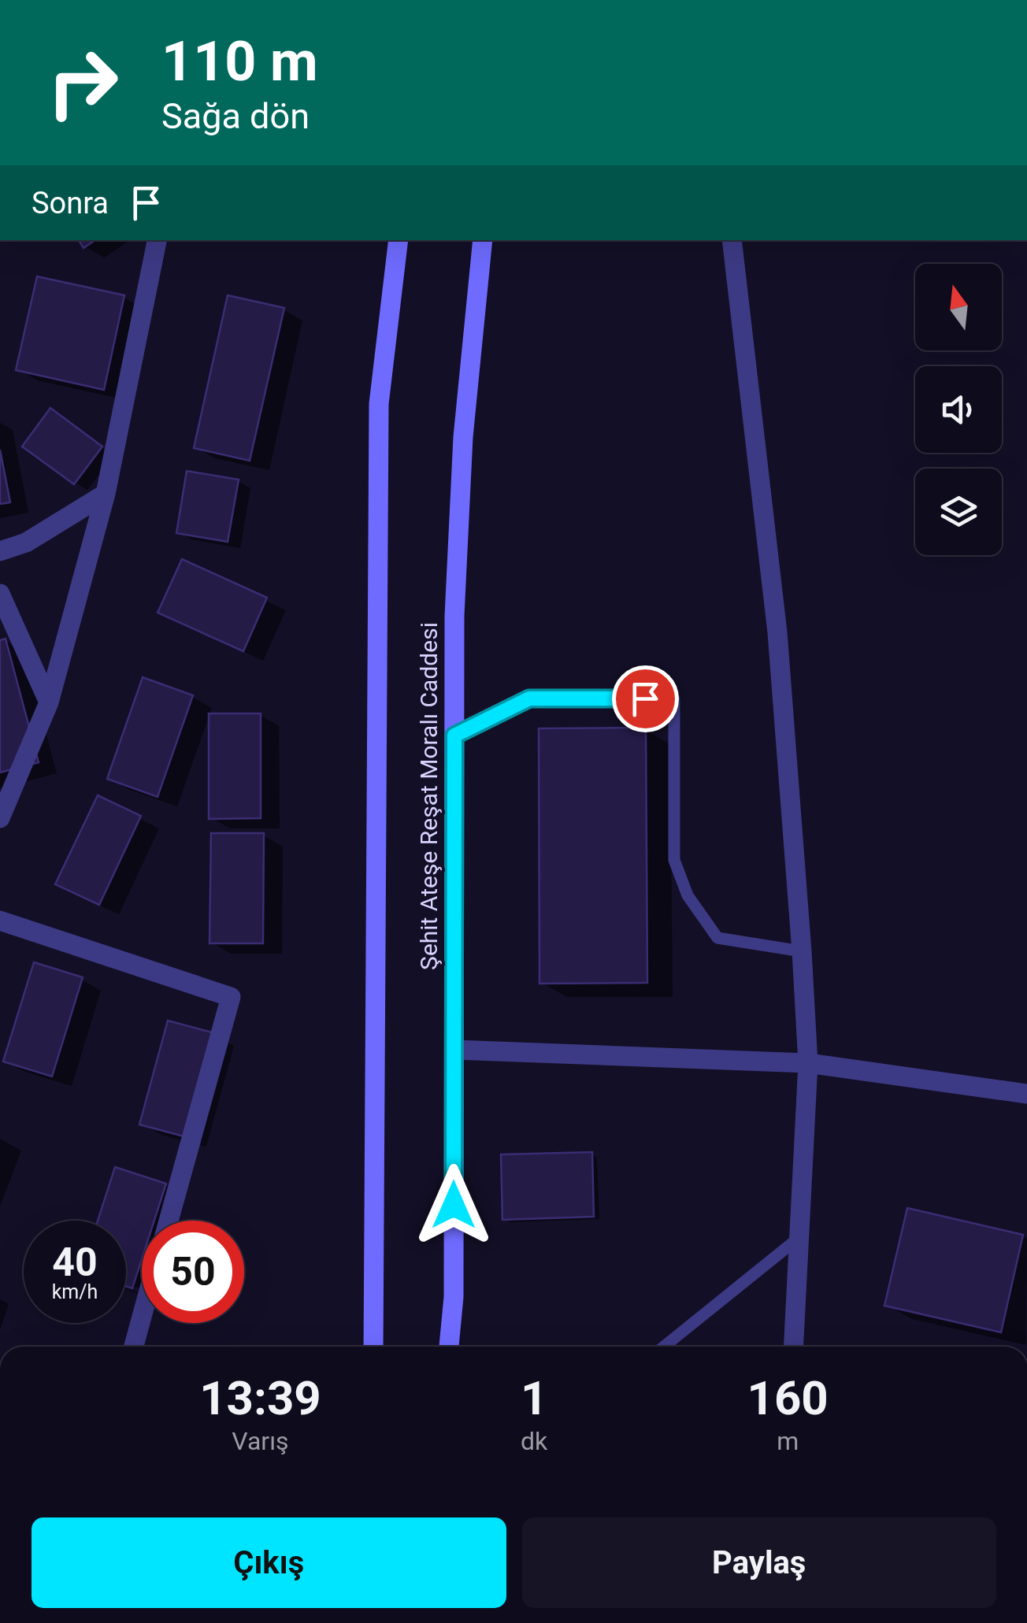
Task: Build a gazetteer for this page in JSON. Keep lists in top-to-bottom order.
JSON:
{
  "streets": {
    "main road": ["Şehit Ateşe Reşat Moralı Caddesi"]
  },
  "north": "top",
  "page": {
    "turn": ["110 m", "Sağa dön"],
    "then": "Sonra",
    "speed": "40 km/h",
    "limit": "50",
    "eta": [
      "13:39",
      "Varış",
      "1",
      "dk",
      "160",
      "m"
    ],
    "buttons": ["Çıkış", "Paylaş"]
  }
}
